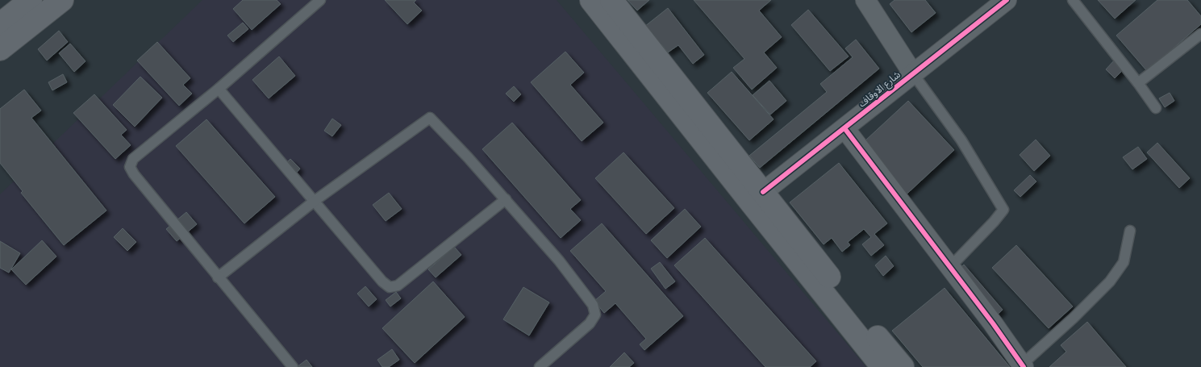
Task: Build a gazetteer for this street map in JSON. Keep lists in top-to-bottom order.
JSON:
{
  "streets": {
    "street": ["شارع الاوقاف"]
  }
}
